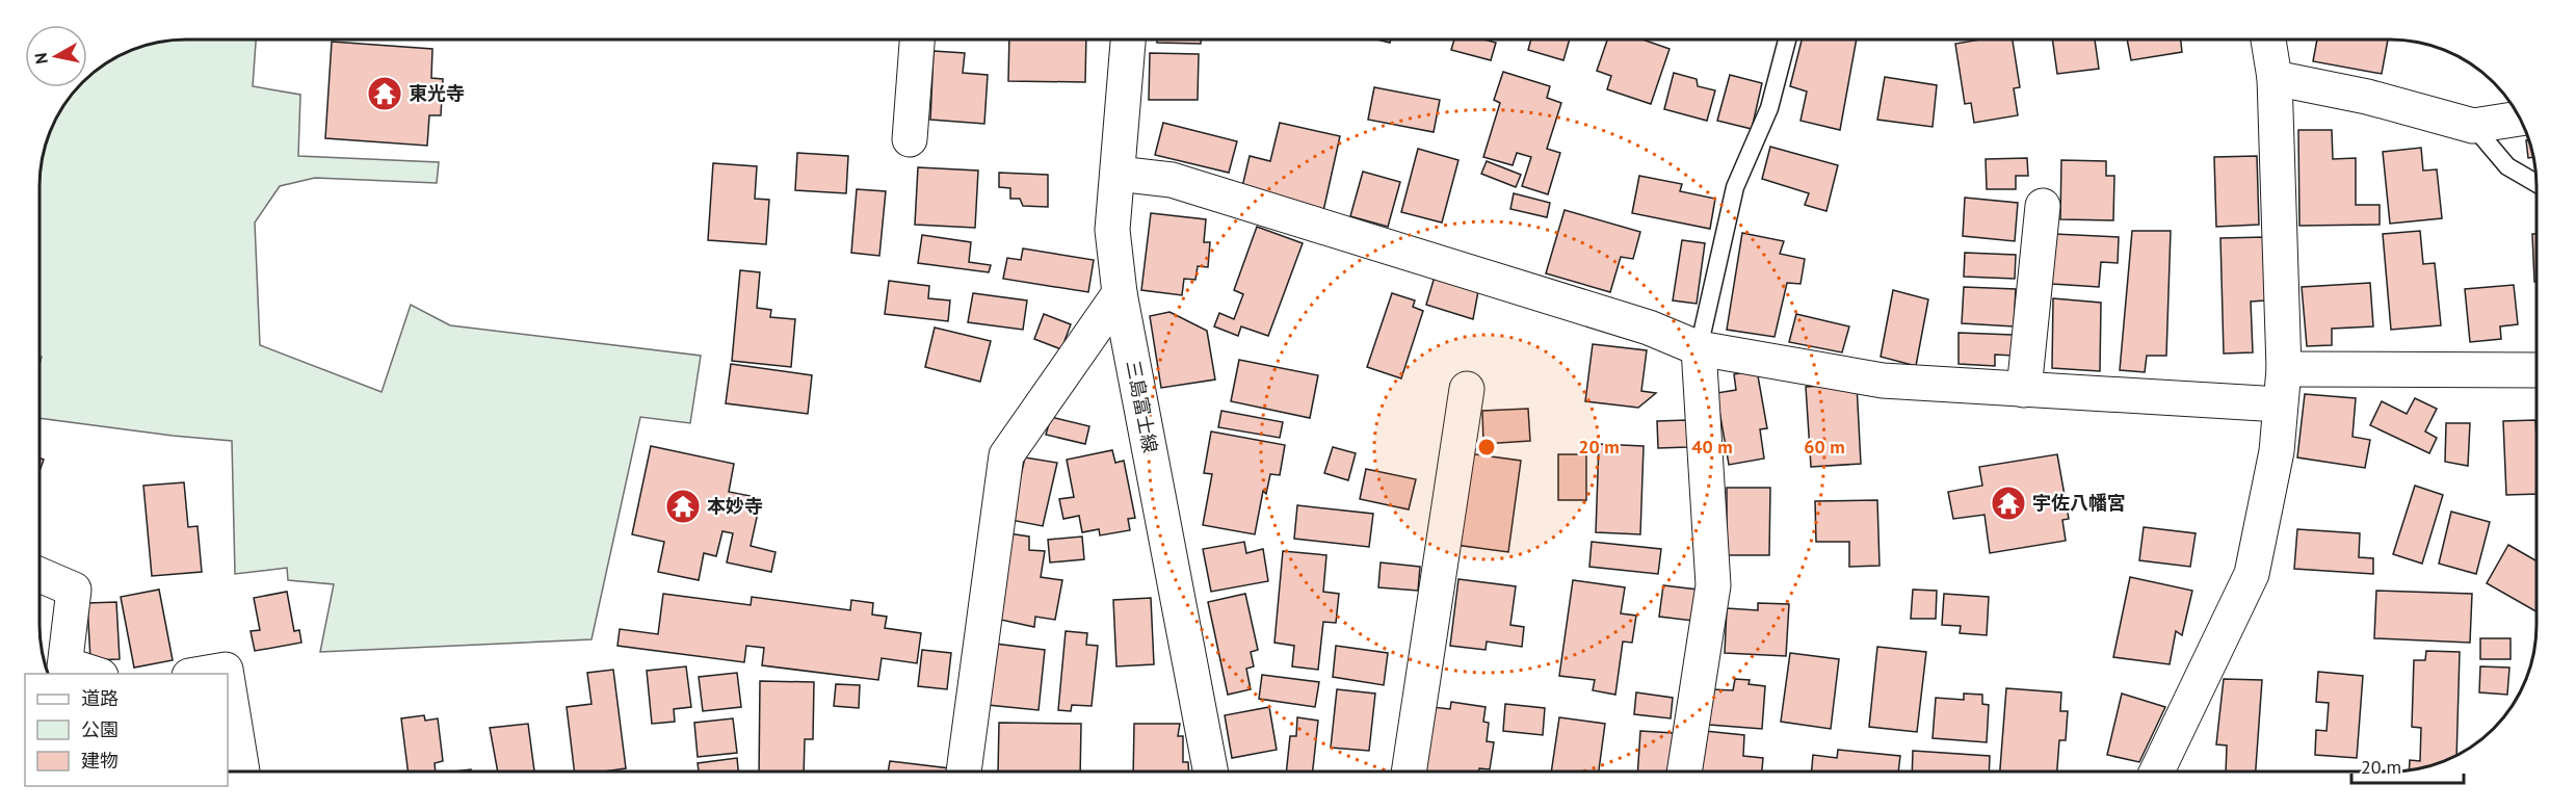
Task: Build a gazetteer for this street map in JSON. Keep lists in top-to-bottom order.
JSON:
{
  "streets": {
    "street": ["三島富士線"]
  },
  "places": {
    "temple": ["東光寺", "宇佐八幡宮", "本妙寺"]
  },
  "legend": ["道路", "公園", "建物"],
  "scale_bar": "20 m",
  "north": "left",
  "rings": ["20 m", "40 m", "60 m"]
}
